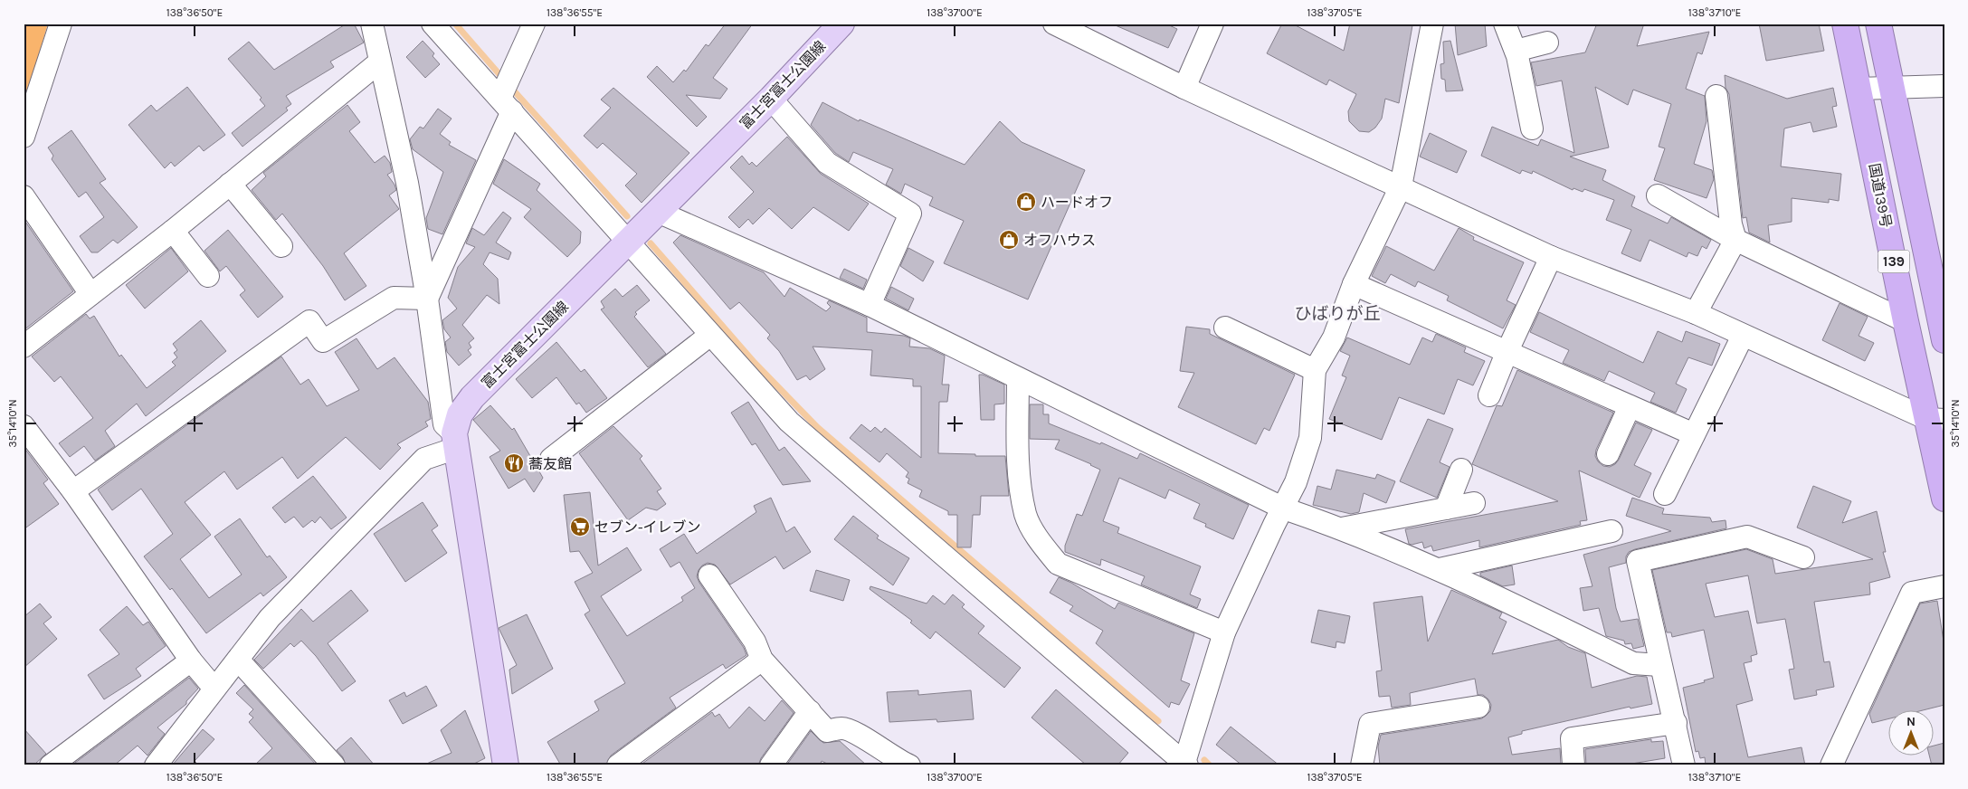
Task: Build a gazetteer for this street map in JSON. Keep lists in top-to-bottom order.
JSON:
{
  "streets": {
    "highway": ["国道139号", "139"],
    "main road": ["富士宮富士公園線"]
  },
  "districts": ["ひばりが丘"],
  "places": {
    "shop": ["ハードオフ", "オフハウス"],
    "restaurant": ["蕎友館"],
    "supermarket": ["セブン-イレブン"]
  },
  "north": "top",
  "coordinates": [
    "138°36'50\"E",
    "138°36'55\"E",
    "138°37'00\"E",
    "138°37'05\"E",
    "138°37'10\"E",
    "35°14'10\"N"
  ]
}
